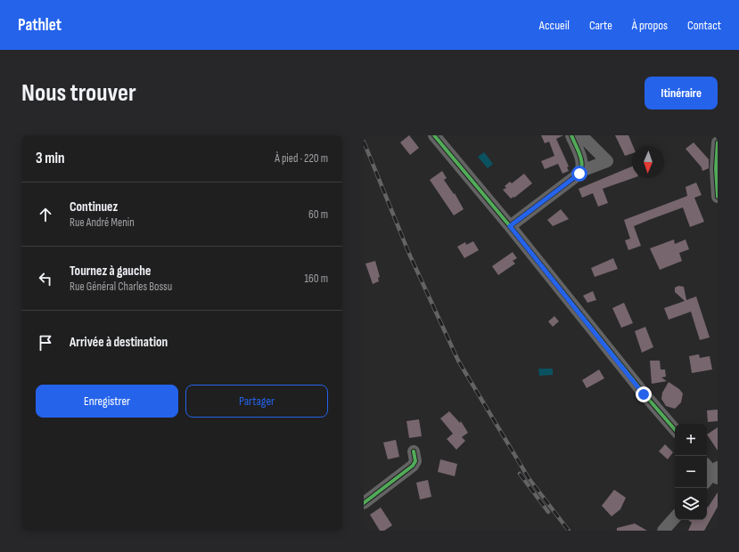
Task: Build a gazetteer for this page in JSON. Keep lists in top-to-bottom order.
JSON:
{
  "north": "bottom",
  "page": {
    "header": "Pathlet",
    "nav": [
      "Accueil",
      "Carte",
      "À propos",
      "Contact"
    ],
    "buttons": [
      "Itinéraire",
      ["Enregistrer", "Partager"]
    ],
    "title": "Nous trouver",
    "heading": ["3 min", "À pied · 220 m"],
    "list": [
      ["Continuez", "Rue André Menin", "60 m"],
      ["Tournez à gauche", "Rue Général Charles Bossu", "160 m"],
      "Arrivée à destination"
    ],
    "map_buttons": ["+", "−"]
  }
}
